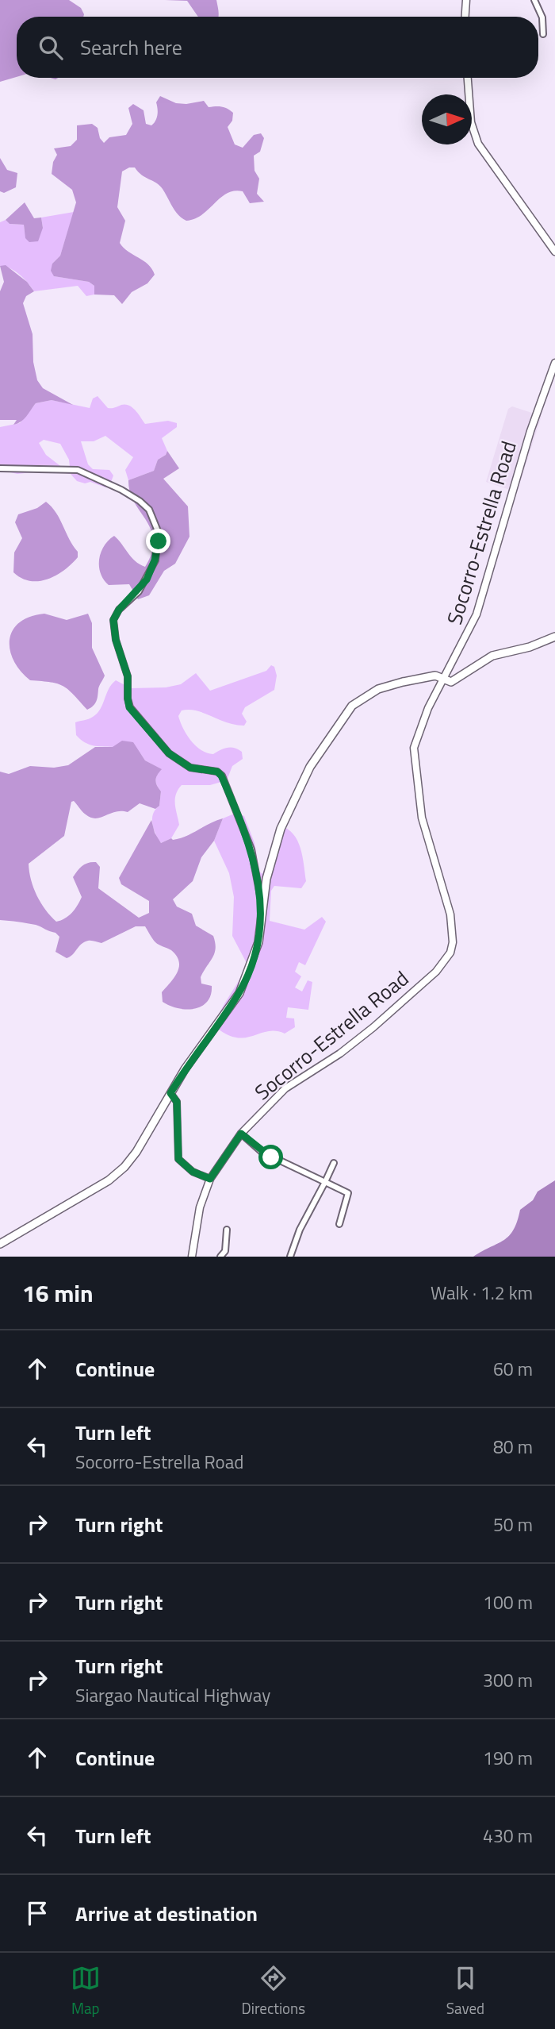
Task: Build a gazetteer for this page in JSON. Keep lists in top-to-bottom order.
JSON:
{
  "streets": {
    "street": ["Socorro-Estrella Road"]
  },
  "north": "right",
  "page": {
    "search": "Search here",
    "heading": ["16 min", "Walk · 1.2 km"],
    "list": [
      ["Continue", "60 m"],
      ["Turn left", "Socorro-Estrella Road", "80 m"],
      ["Turn right", "50 m"],
      ["Turn right", "100 m"],
      ["Turn right", "Siargao Nautical Highway", "300 m"],
      ["Continue", "190 m"],
      ["Turn left", "430 m"],
      "Arrive at destination"
    ],
    "nav": ["Map", "Directions", "Saved"]
  }
}
